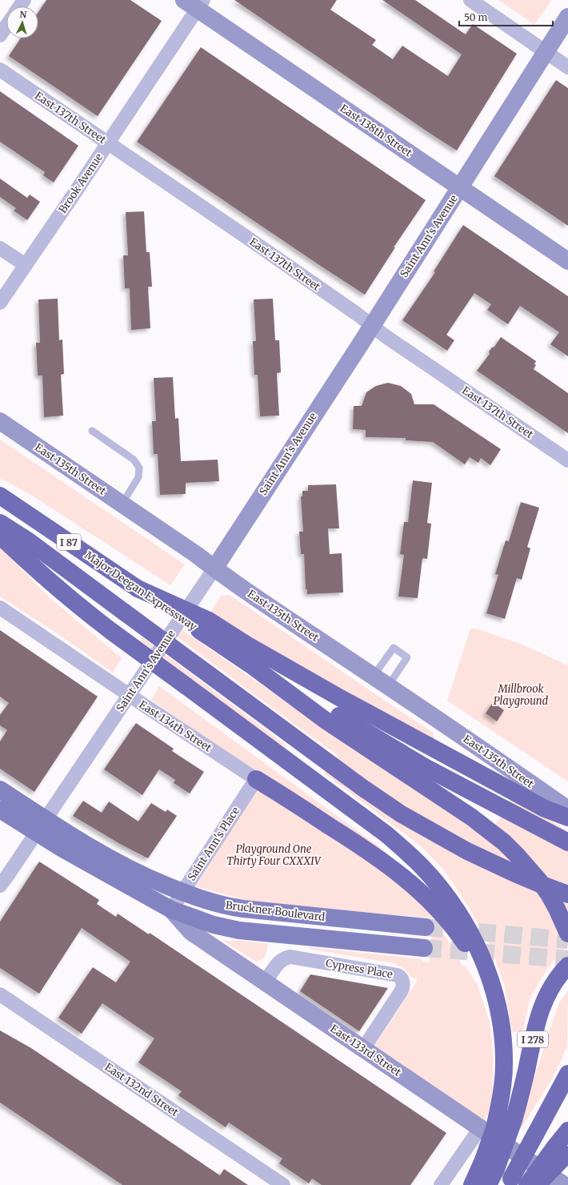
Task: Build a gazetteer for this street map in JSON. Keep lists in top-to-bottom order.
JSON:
{
  "streets": {
    "highway": ["I 87", "Major Deegan Expressway", "I 278"],
    "main road": [
      "East 138th Street",
      "Saint Ann's Avenue",
      "East 135th Street",
      "Bruckner Boulevard",
      "East 133rd Street"
    ],
    "street": [
      "East 137th Street",
      "Brook Avenue",
      "East 134th Street",
      "Saint Ann's Place",
      "Cypress Place",
      "East 132nd Street"
    ]
  },
  "crossings": [
    ["East 137th Street", "Brook Avenue"],
    ["East 137th Street", "Saint Ann's Avenue"],
    ["East 138th Street", "Brook Avenue"],
    ["East 138th Street", "Saint Ann's Avenue"],
    ["Saint Ann's Avenue", "East 135th Street"],
    ["Saint Ann's Avenue", "East 134th Street"],
    ["Saint Ann's Avenue", "Bruckner Boulevard"],
    ["East 134th Street", "Saint Ann's Place"],
    ["Saint Ann's Place", "Bruckner Boulevard"],
    ["Saint Ann's Place", "East 133rd Street"],
    ["Bruckner Boulevard", "East 133rd Street"],
    ["Cypress Place", "East 133rd Street"]
  ],
  "parks": ["Millbrook Playground", "Playground One Thirty Four CXXXIV"],
  "scale_bar": "50 m",
  "north": "top"
}
